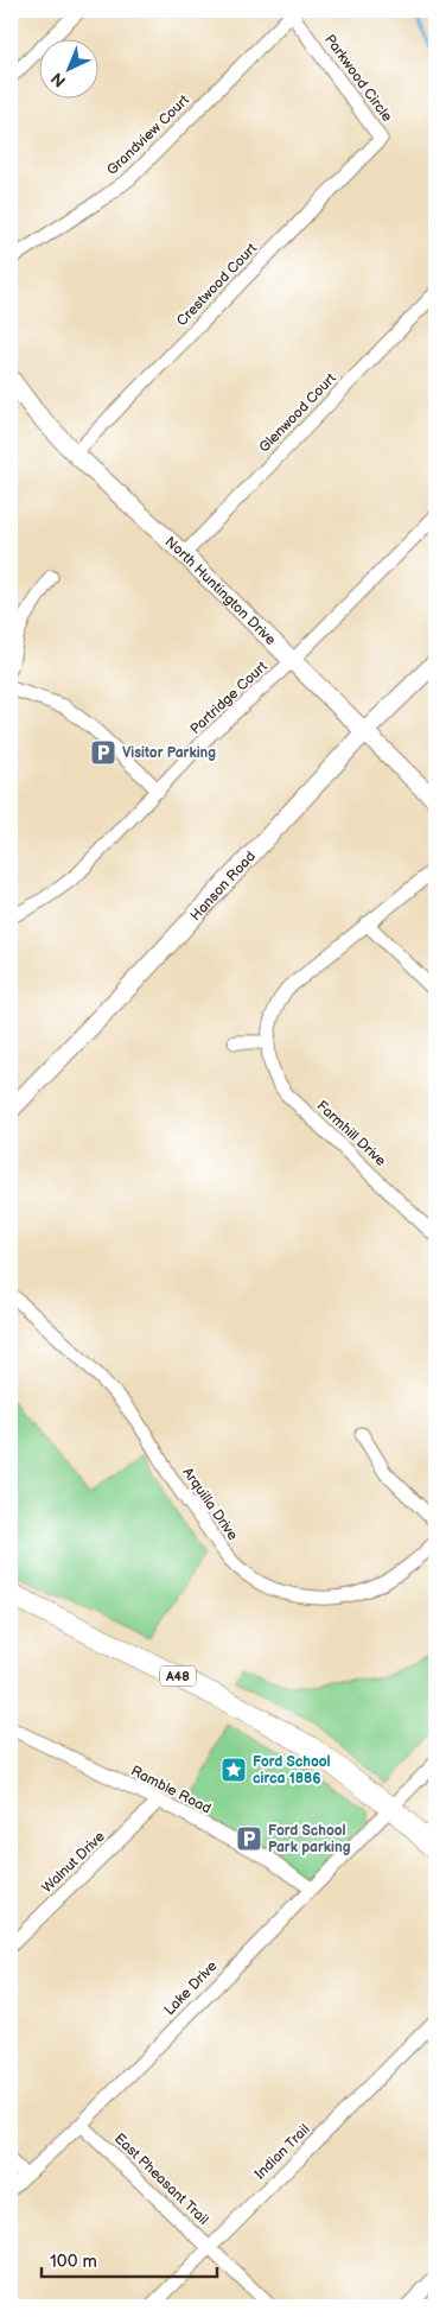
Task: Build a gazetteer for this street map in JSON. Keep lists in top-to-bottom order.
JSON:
{
  "streets": {
    "main road": ["A48"],
    "street": [
      "Parkwood Circle",
      "Grandview Court",
      "Crestwood Court",
      "Glenwood Court",
      "North Huntington Drive",
      "Partridge Court",
      "Hanson Road",
      "Farmhill Drive",
      "Arquilla Drive",
      "Ramble Road",
      "Walnut Drive",
      "Lake Drive",
      "Indian Trail",
      "East Pheasant Trail"
    ]
  },
  "crossings": [
    ["Parkwood Circle", "Grandview Court"],
    ["Parkwood Circle", "Crestwood Court"],
    ["Crestwood Court", "North Huntington Drive"],
    ["Glenwood Court", "North Huntington Drive"],
    ["North Huntington Drive", "Partridge Court"],
    ["North Huntington Drive", "Hanson Road"],
    ["A48", "Lake Drive"],
    ["Ramble Road", "Walnut Drive"],
    ["Ramble Road", "Lake Drive"],
    ["Lake Drive", "East Pheasant Trail"],
    ["Indian Trail", "East Pheasant Trail"]
  ],
  "places": {
    "parking": ["Visitor Parking", "Ford School Park parking"],
    "place": ["Ford School circa 1886"]
  },
  "scale_bar": "100 m",
  "north": "bottom left"
}
